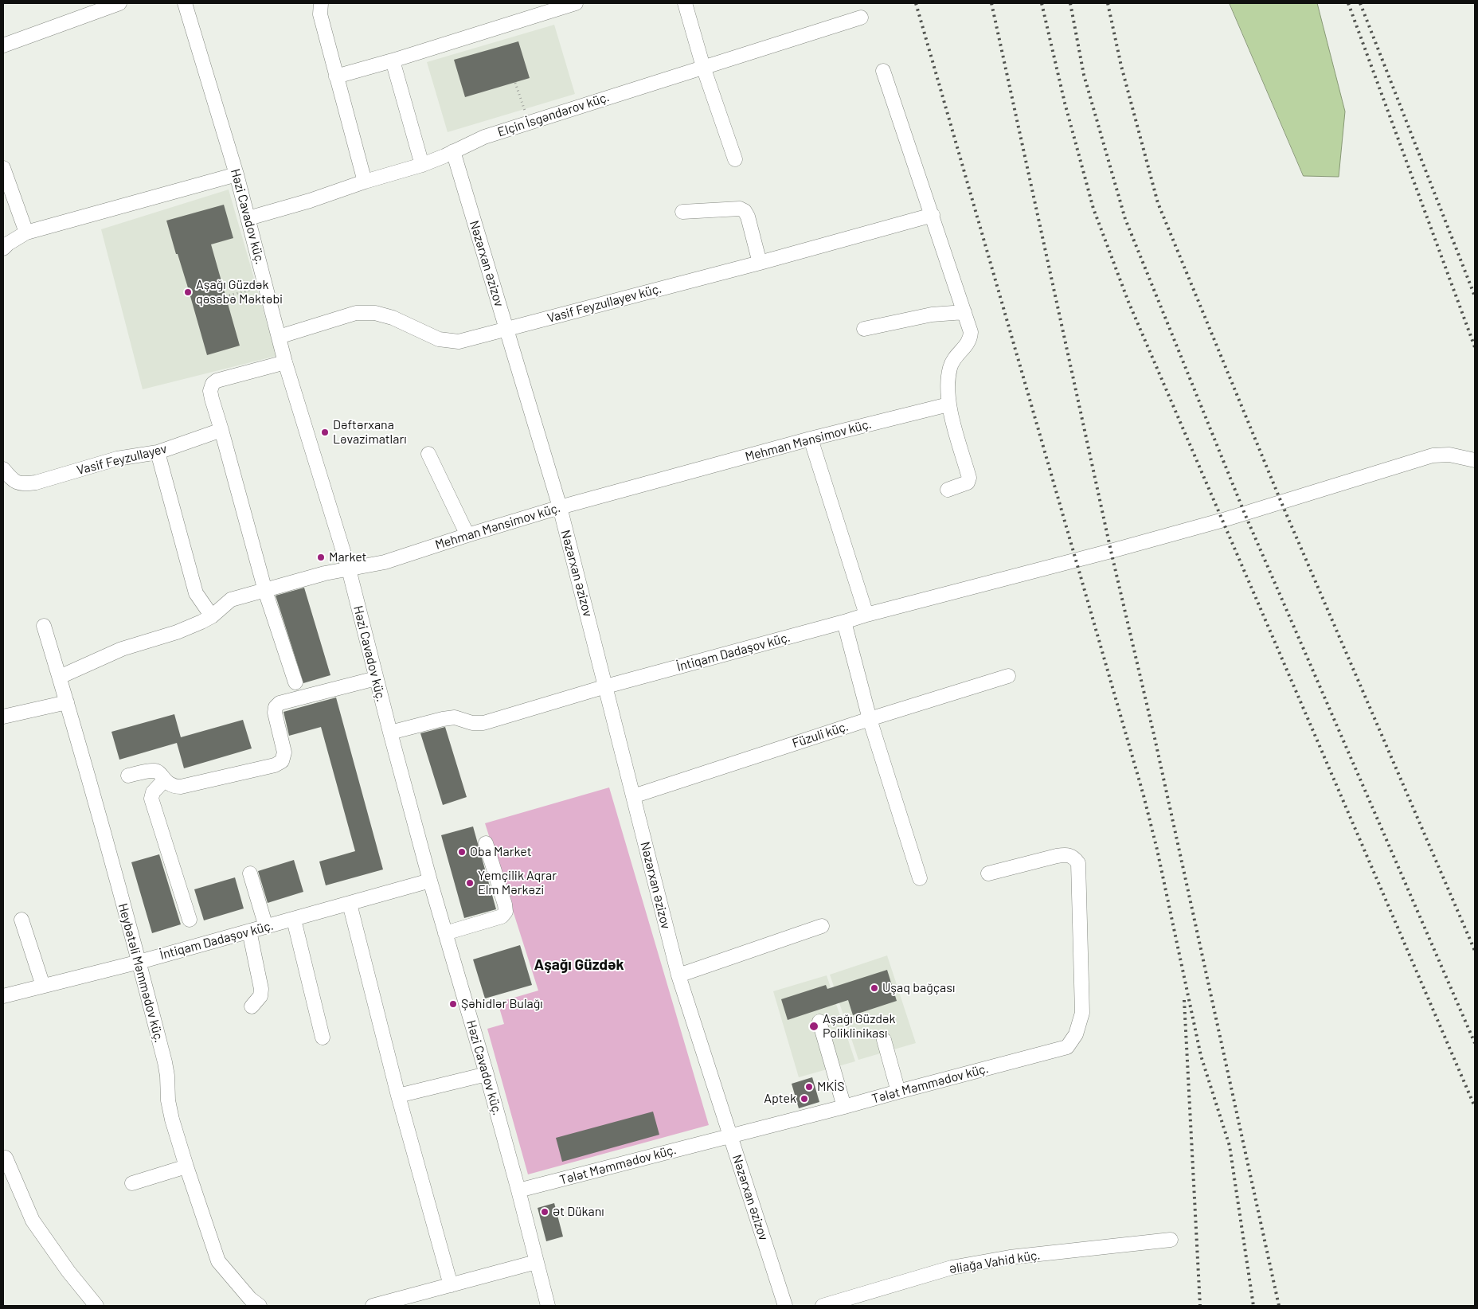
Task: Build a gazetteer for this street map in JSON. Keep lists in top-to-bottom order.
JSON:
{
  "streets": {
    "street": [
      "Elçin İsgəndərov küç.",
      "Həzi Cavadov küç.",
      "Nəzərxan Əzizov",
      "Vasif Feyzullayev küç.",
      "Mehman Mənsimov küç.",
      "Vasif Feyzullayev",
      "İntiqam Dadaşov küç.",
      "Füzuli küç.",
      "Heybətəli Məmmədov küç.",
      "Tələt Məmmədov küç.",
      "Əliağa Vahid küç."
    ]
  },
  "crossings": [
    ["Elçin İsgəndərov küç.", "Həzi Cavadov küç."],
    ["Elçin İsgəndərov küç.", "Nəzərxan Əzizov"],
    ["Həzi Cavadov küç.", "Vasif Feyzullayev küç."],
    ["Həzi Cavadov küç.", "Mehman Mənsimov küç."],
    ["Həzi Cavadov küç.", "İntiqam Dadaşov küç."],
    ["Həzi Cavadov küç.", "Tələt Məmmədov küç."],
    ["Nəzərxan Əzizov", "Vasif Feyzullayev küç."],
    ["Nəzərxan Əzizov", "Mehman Mənsimov küç."],
    ["Nəzərxan Əzizov", "İntiqam Dadaşov küç."],
    ["Nəzərxan Əzizov", "Füzuli küç."],
    ["Nəzərxan Əzizov", "Tələt Məmmədov küç."],
    ["Mehman Mənsimov küç.", "Heybətəli Məmmədov küç."],
    ["İntiqam Dadaşov küç.", "Heybətəli Məmmədov küç."]
  ],
  "districts": ["Aşağı Güzdək"],
  "places": [
    "Aşağı Güzdək qəsəbə Məktəbi",
    "Dəftərxana Ləvazimatları",
    "Market",
    "Oba Market",
    "Yemçilik Aqrar Elm Mərkəzi",
    "Uşaq bağçası",
    "Şəhidlər Bulağı",
    "Aşağı Güzdək Poliklinikası",
    "MKİS",
    "Aptek",
    "Ət Dükanı"
  ]
}
